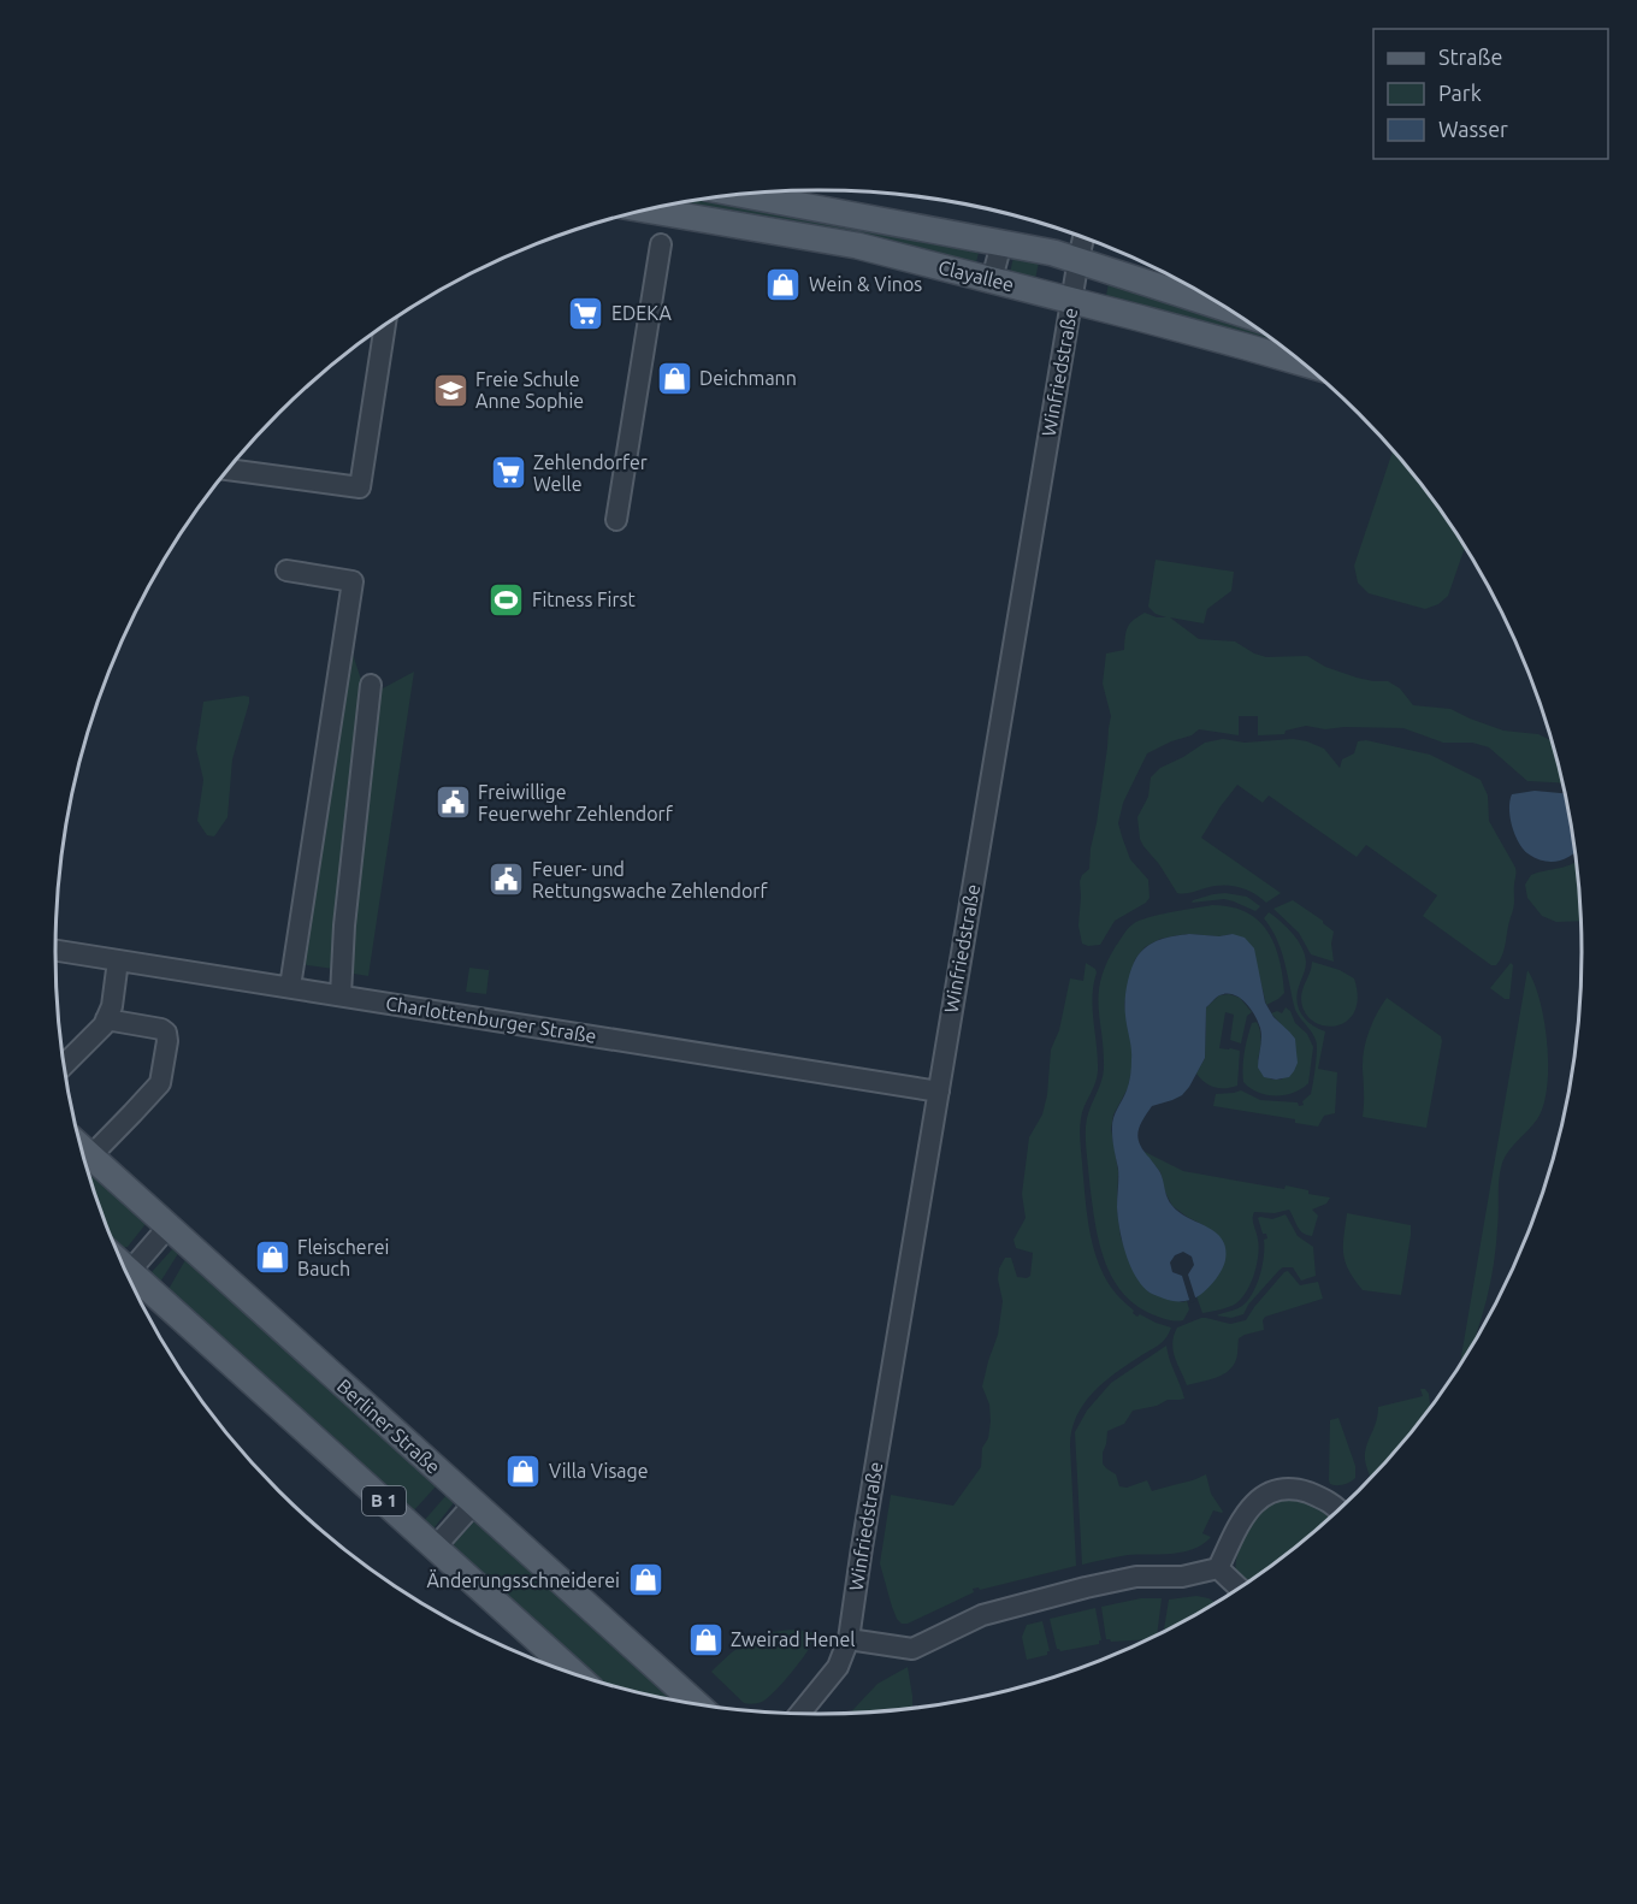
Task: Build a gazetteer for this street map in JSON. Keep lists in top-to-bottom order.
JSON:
{
  "streets": {
    "main road": ["Clayallee", "Berliner Straße", "B 1"],
    "street": ["Winfriedstraße", "Charlottenburger Straße"]
  },
  "crossings": [
    ["Clayallee", "Winfriedstraße"],
    ["Winfriedstraße", "Charlottenburger Straße"]
  ],
  "places": {
    "shop": [
      "Wein & Vinos",
      "Deichmann",
      "Fleischerei Bauch",
      "Villa Visage",
      "Änderungsschneiderei",
      "Zweirad Henel"
    ],
    "supermarket": ["EDEKA", "Zehlendorfer Welle"],
    "school or university": ["Freie Schule Anne Sophie"],
    "sports": ["Fitness First"],
    "public building": ["Freiwillige Feuerwehr Zehlendorf", "Feuer- und Rettungswache Zehlendorf"]
  },
  "legend": ["Straße", "Park", "Wasser"]
}
